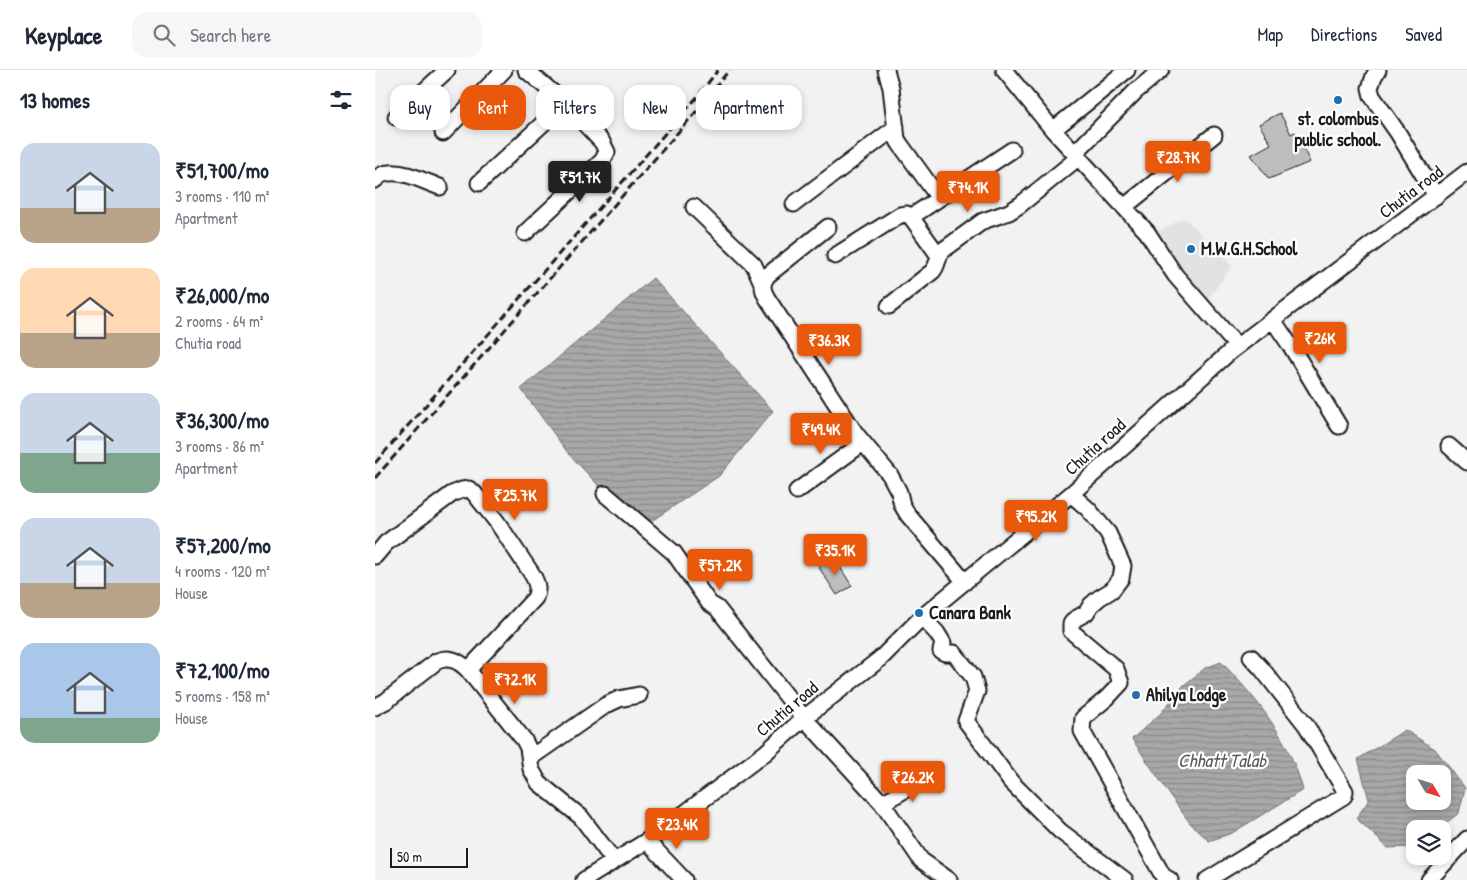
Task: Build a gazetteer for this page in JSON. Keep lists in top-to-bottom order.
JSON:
{
  "streets": {
    "street": ["Chutia road"]
  },
  "water": ["Chhatt Talab"],
  "places": [
    "st. colombus public school.",
    "M.W.G.H.School",
    "Canara Bank",
    "Ahilya Lodge"
  ],
  "scale_bar": "50 m",
  "north": "bottom right",
  "page": {
    "header": "Keyplace",
    "search": "Search here",
    "nav": ["Map", "Directions", "Saved"],
    "heading": "13 homes",
    "chip": [
      "Buy",
      "Rent",
      "Filters",
      "New",
      "Apartment"
    ],
    "list": [
      {
        "name": "₹51,700/mo",
        "note": "3 rooms · 110 m² · Apartment"
      },
      {
        "name": "₹26,000/mo",
        "note": "2 rooms · 64 m² · Chutia road"
      },
      {
        "name": "₹36,300/mo",
        "note": "3 rooms · 86 m² · Apartment"
      },
      {
        "name": "₹57,200/mo",
        "note": "4 rooms · 120 m² · House"
      },
      {
        "name": "₹72,100/mo",
        "note": "5 rooms · 158 m² · House"
      }
    ],
    "price": [
      "₹28.7K",
      "₹51.7K",
      "₹74.1K",
      "₹26K",
      "₹36.3K",
      "₹49.4K",
      "₹25.7K",
      "₹95.2K",
      "₹35.1K",
      "₹57.2K",
      "₹72.1K",
      "₹26.2K",
      "₹23.4K"
    ],
    "scale": "50 m"
  }
}
